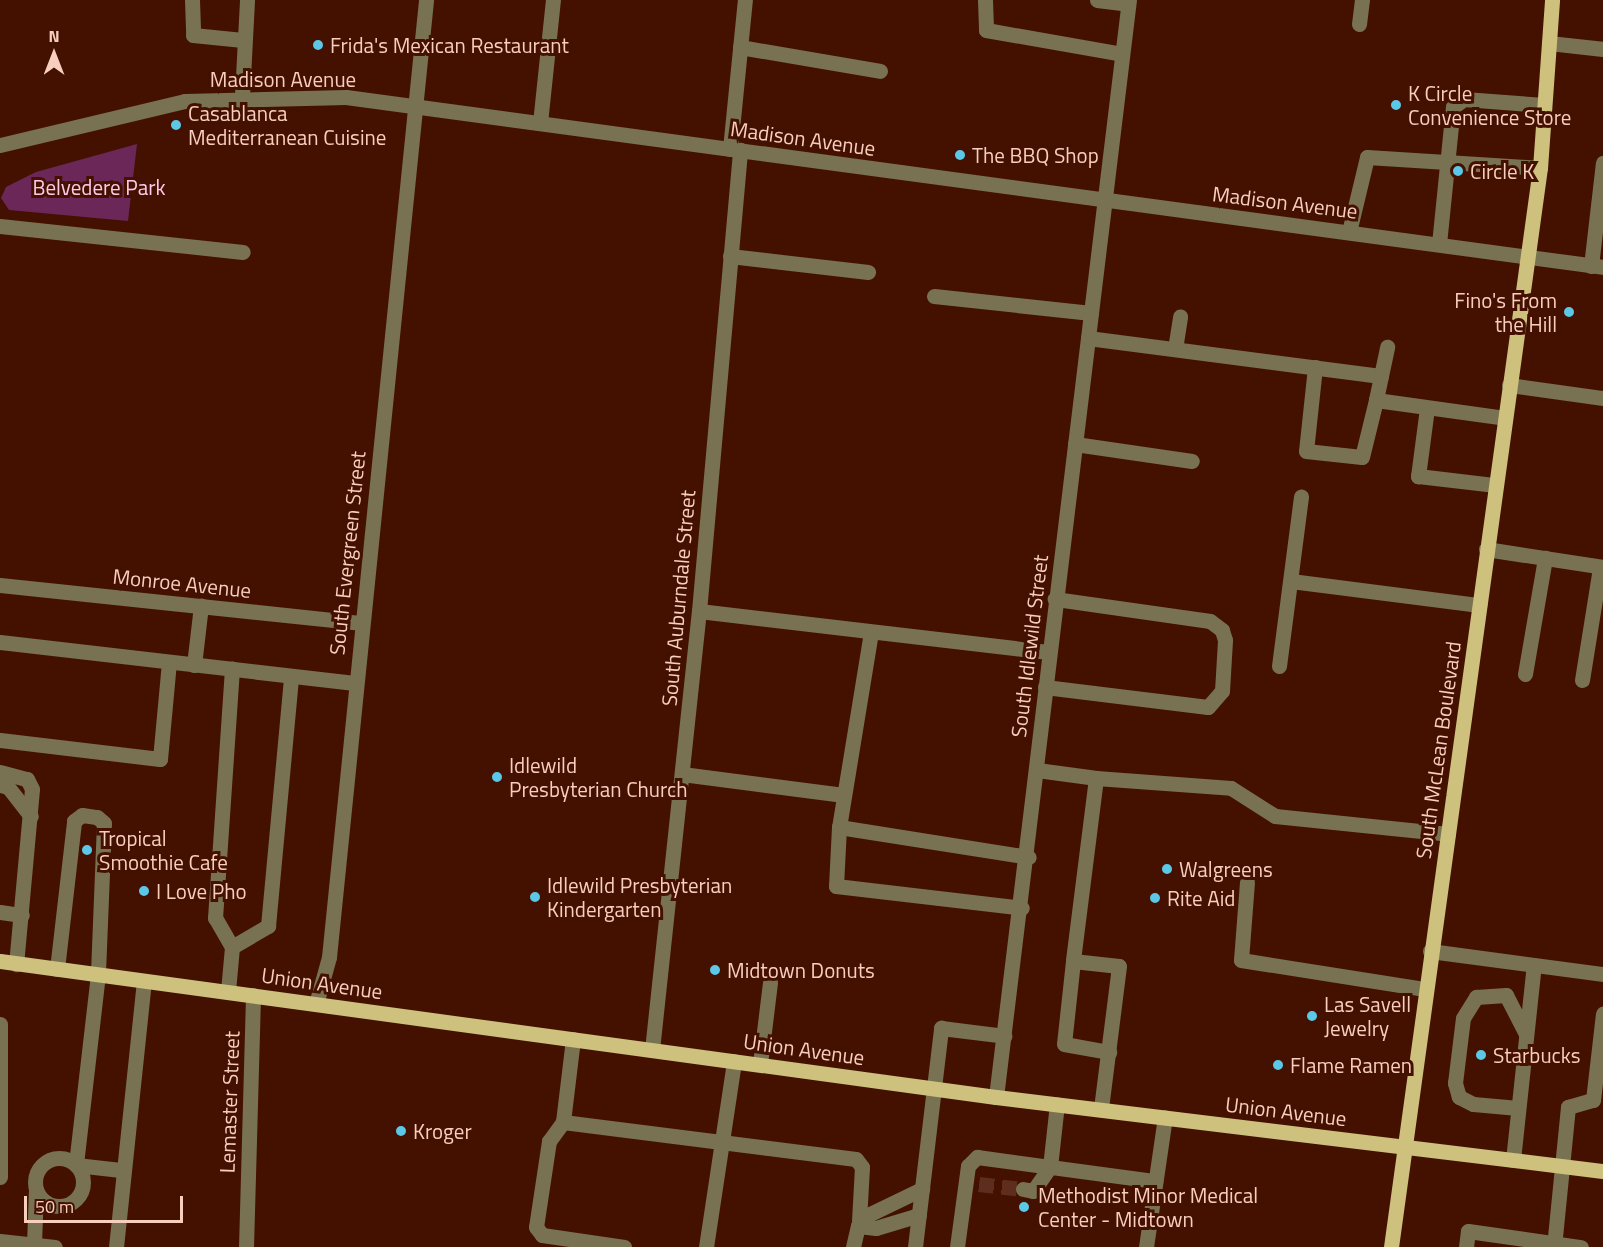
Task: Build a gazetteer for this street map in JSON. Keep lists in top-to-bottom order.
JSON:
{
  "streets": {
    "main road": ["South McLean Boulevard", "Union Avenue"],
    "street": [
      "Madison Avenue",
      "South Evergreen Street",
      "Monroe Avenue",
      "South Auburndale Street",
      "South Idlewild Street",
      "Lemaster Street"
    ]
  },
  "crossings": [
    ["Madison Avenue", "South Evergreen Street"],
    ["Madison Avenue", "South Auburndale Street"],
    ["Madison Avenue", "South Idlewild Street"],
    ["Madison Avenue", "South McLean Boulevard"],
    ["South Evergreen Street", "Monroe Avenue"],
    ["South Evergreen Street", "Union Avenue"],
    ["South Auburndale Street", "Union Avenue"],
    ["South Idlewild Street", "Union Avenue"],
    ["South McLean Boulevard", "Union Avenue"],
    ["Union Avenue", "Lemaster Street"]
  ],
  "parks": ["Belvedere Park"],
  "places": [
    "Frida's Mexican Restaurant",
    "K Circle Convenience Store",
    "Casablanca Mediterranean Cuisine",
    "The BBQ Shop",
    "Circle K",
    "Fino's From the Hill",
    "Idlewild Presbyterian Church",
    "Tropical Smoothie Cafe",
    "Walgreens",
    "I Love Pho",
    "Idlewild Presbyterian Kindergarten",
    "Rite Aid",
    "Midtown Donuts",
    "Las Savell Jewelry",
    "Starbucks",
    "Flame Ramen",
    "Kroger",
    "Methodist Minor Medical Center - Midtown"
  ],
  "scale_bar": "50 m",
  "north": "top"
}
